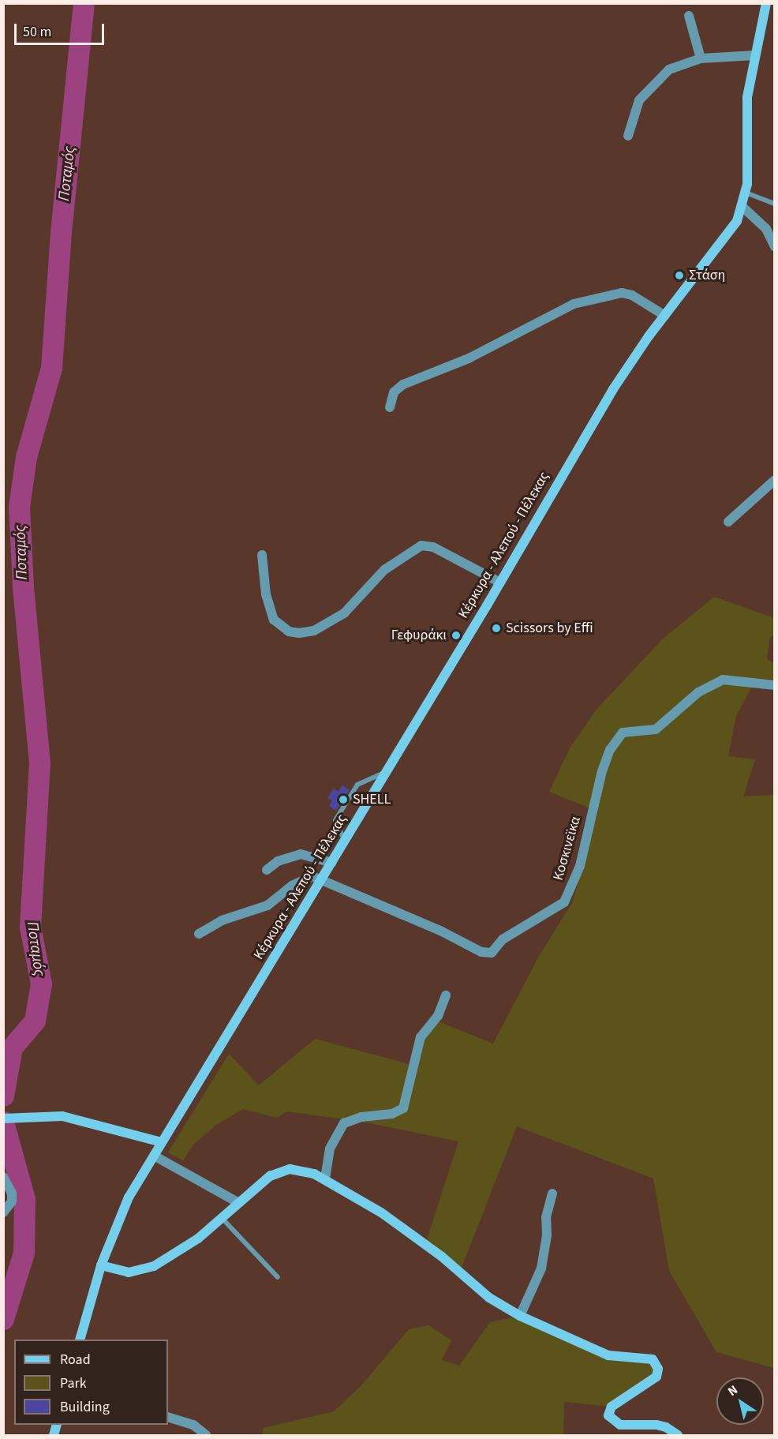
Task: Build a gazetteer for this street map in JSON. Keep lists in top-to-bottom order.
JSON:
{
  "streets": {
    "main road": ["Κέρκυρα - Αλεπού - Πέλεκας"],
    "street": ["Κοσκινεϊκα"]
  },
  "crossings": [
    ["Κέρκυρα - Αλεπού - Πέλεκας", "Κοσκινεϊκα"]
  ],
  "water": ["Ποταμός"],
  "places": [
    "Στάση",
    "Scissors by Effi",
    "Γεφυράκι",
    "SHELL"
  ],
  "legend": ["Road", "Park", "Building"],
  "scale_bar": "50 m",
  "north": "top left"
}
